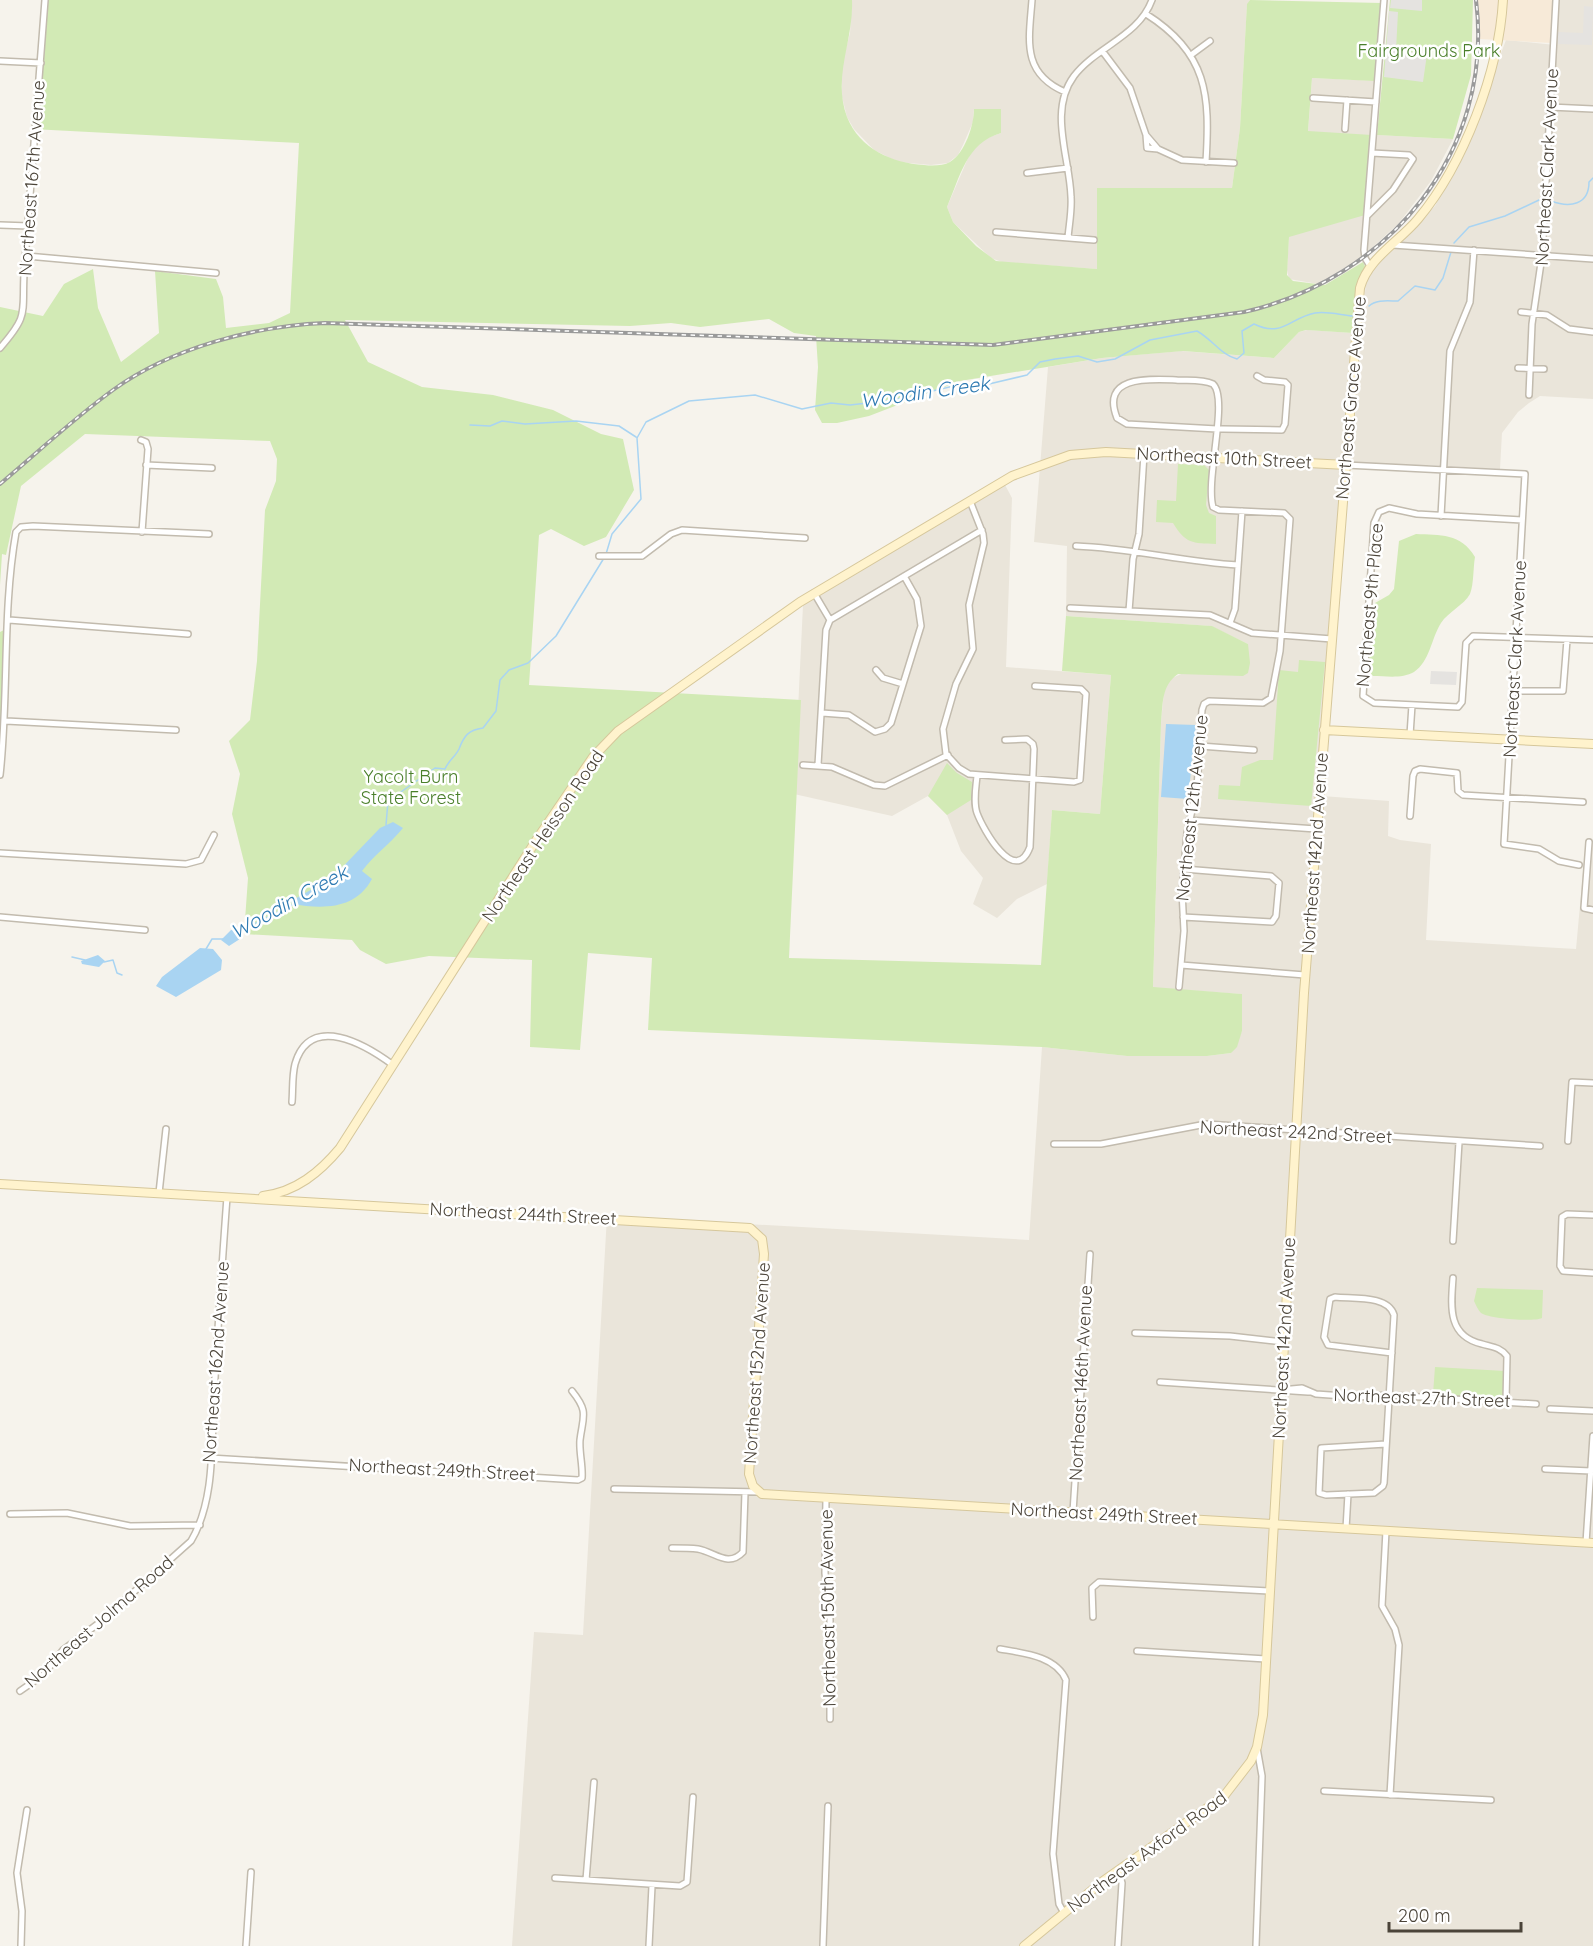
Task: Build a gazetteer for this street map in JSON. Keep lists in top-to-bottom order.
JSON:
{
  "streets": {
    "street": [
      "Northeast Clark Avenue",
      "Northeast 167th Avenue",
      "Northeast Grace Avenue",
      "Northeast 10th Street",
      "Northeast 9th Place",
      "Northeast 12th Avenue",
      "Northeast Heisson Road",
      "Northeast 142nd Avenue",
      "Northeast 242nd Street",
      "Northeast 244th Street",
      "Northeast 162nd Avenue",
      "Northeast 152nd Avenue",
      "Northeast 146th Avenue",
      "Northeast 27th Street",
      "Northeast 249th Street",
      "Northeast 150th Avenue",
      "Northeast Jolma Road",
      "Northeast Axford Road"
    ]
  },
  "crossings": [
    ["Northeast Clark Avenue", "Northeast 10th Street"],
    ["Northeast Grace Avenue", "Northeast 10th Street"],
    ["Northeast Grace Avenue", "Northeast 142nd Avenue"],
    ["Northeast 10th Street", "Northeast Heisson Road"],
    ["Northeast Heisson Road", "Northeast 244th Street"],
    ["Northeast 142nd Avenue", "Northeast 242nd Street"],
    ["Northeast 142nd Avenue", "Northeast 27th Street"],
    ["Northeast 142nd Avenue", "Northeast 249th Street"],
    ["Northeast 142nd Avenue", "Northeast Axford Road"],
    ["Northeast 244th Street", "Northeast 152nd Avenue"],
    ["Northeast 162nd Avenue", "Northeast 249th Street"],
    ["Northeast 162nd Avenue", "Northeast Jolma Road"],
    ["Northeast 152nd Avenue", "Northeast 249th Street"],
    ["Northeast 146th Avenue", "Northeast 249th Street"],
    ["Northeast 249th Street", "Northeast 150th Avenue"]
  ],
  "water": ["Woodin Creek"],
  "parks": ["Fairgrounds Park", "Yacolt Burn State Forest"],
  "scale_bar": "200 m"
}
